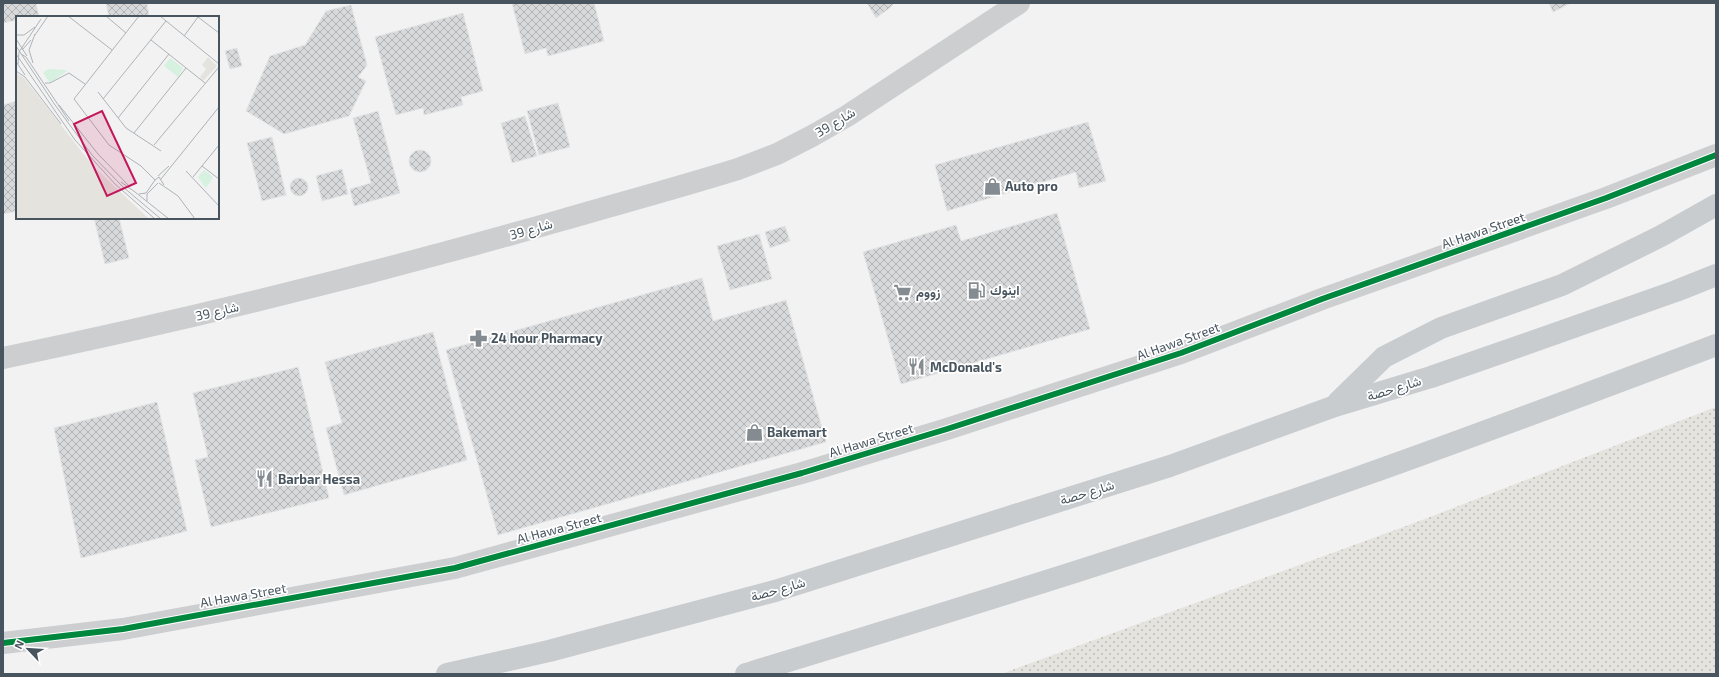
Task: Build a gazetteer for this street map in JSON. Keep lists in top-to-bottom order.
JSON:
{
  "streets": {
    "main road": ["شارع حصة"],
    "street": ["شارع 39", "Al Hawa Street"]
  },
  "places": {
    "shop": ["Auto pro", "Bakemart"],
    "fuel station": ["اينوك"],
    "supermarket": ["زووم"],
    "pharmacy": ["24 hour Pharmacy"],
    "restaurant": ["McDonald's", "Barbar Hessa"]
  },
  "north": "top left"
}
